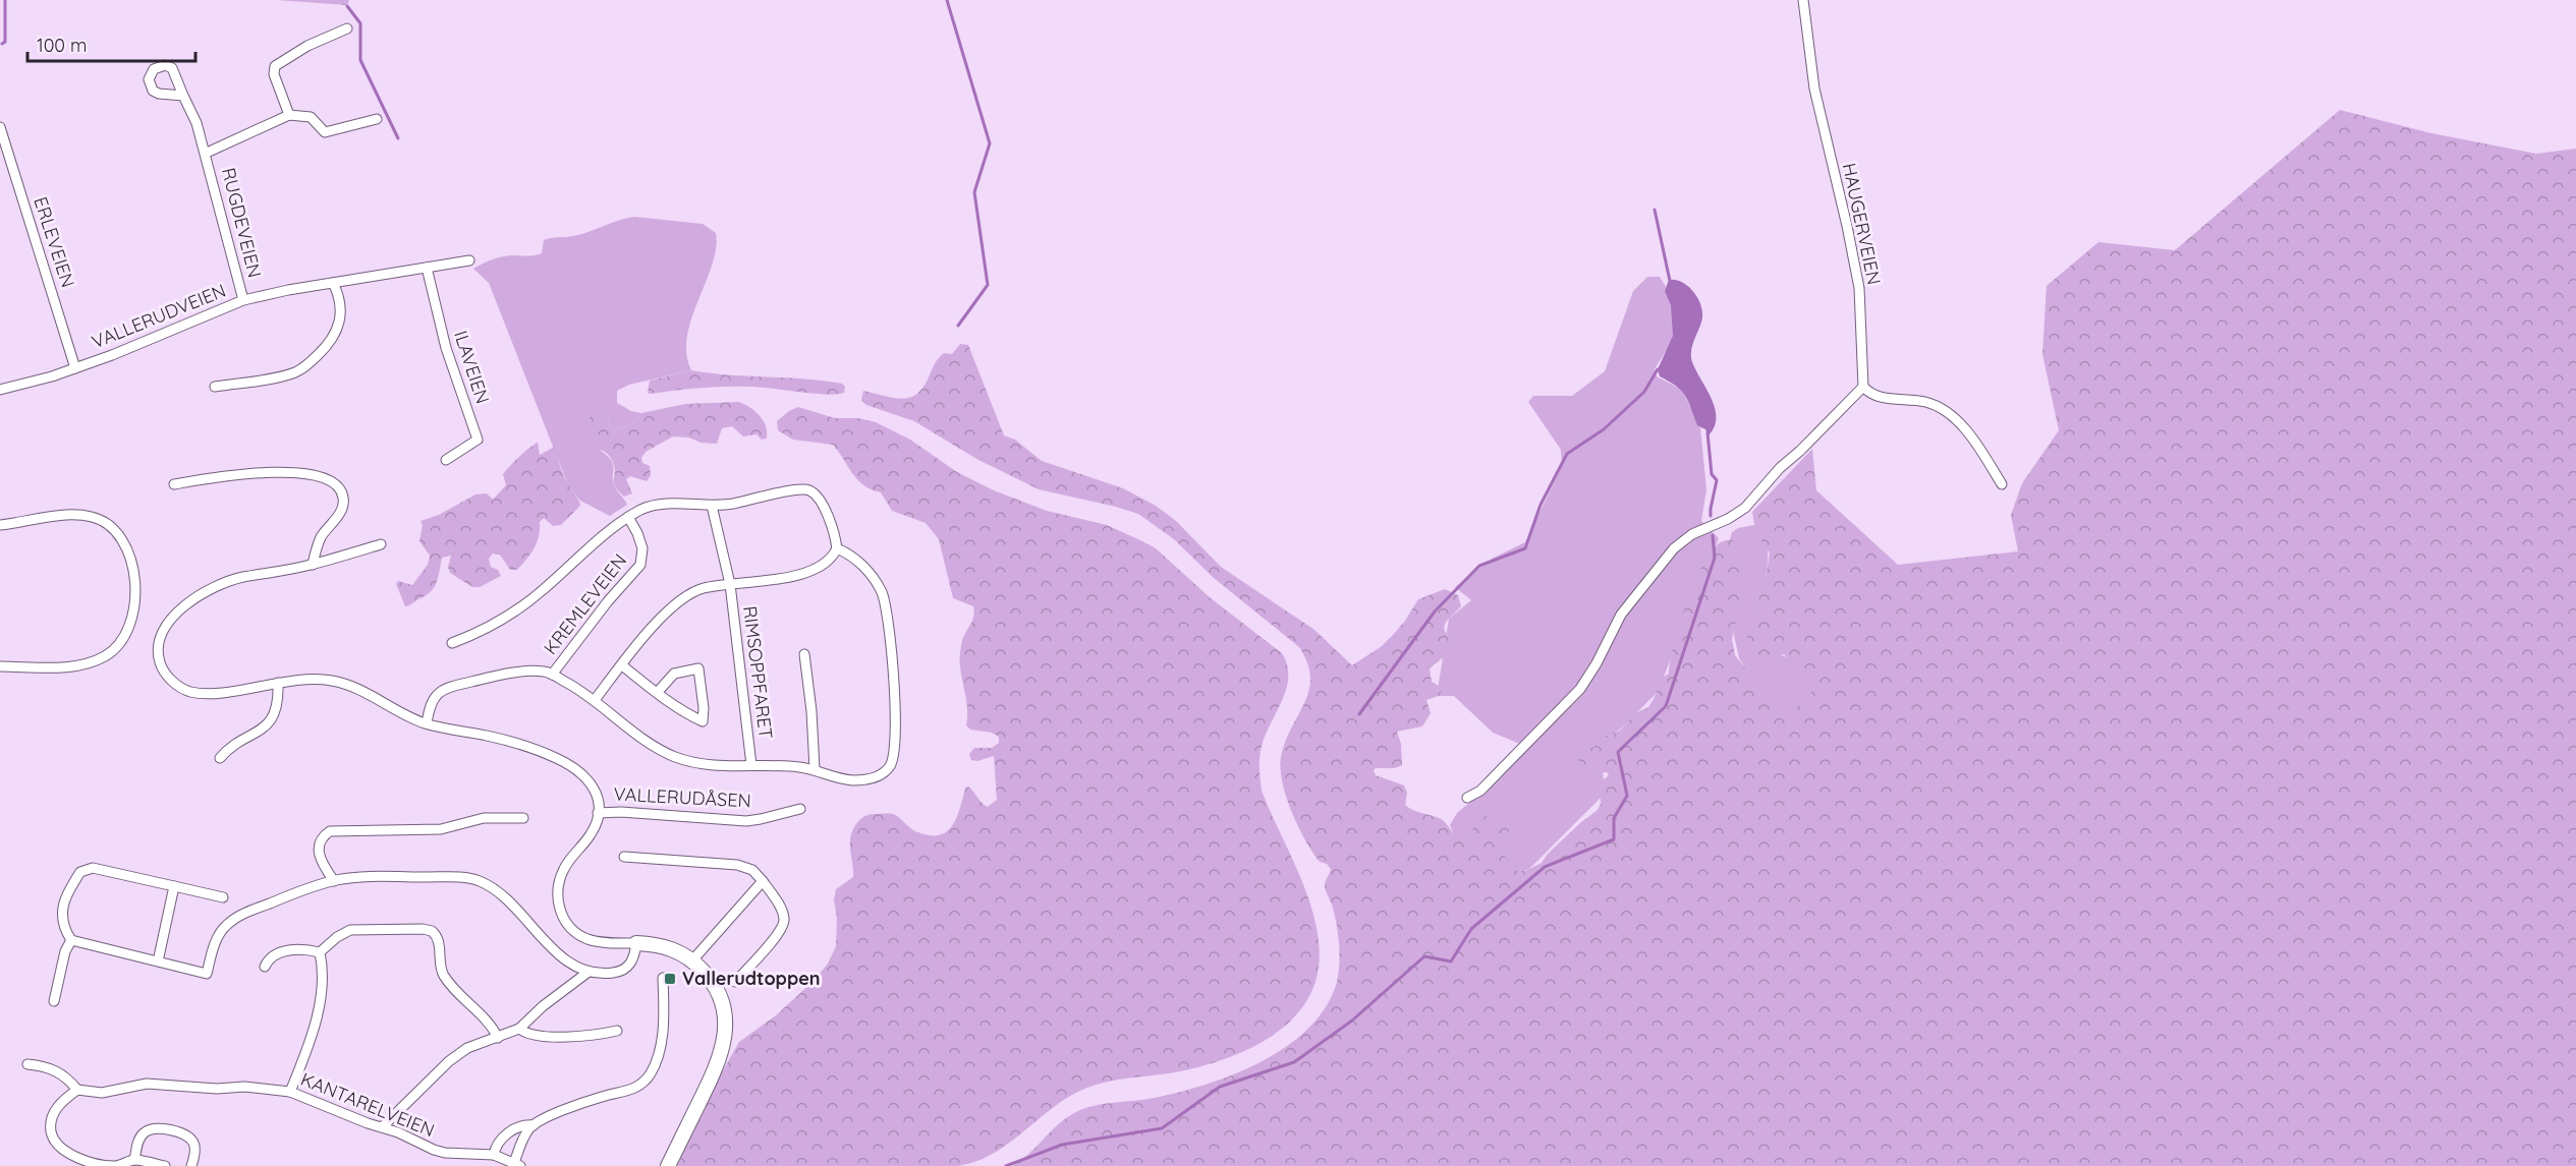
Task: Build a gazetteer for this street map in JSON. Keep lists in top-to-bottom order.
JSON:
{
  "streets": {
    "street": [
      "RUGDEVEIEN",
      "HAUGERVEIEN",
      "ERLEVEIEN",
      "VALLERUDVEIEN",
      "ILAVEIEN",
      "KREMLEVEIEN",
      "RIMSOPPFARET",
      "VALLERUDÅSEN",
      "KANTARELVEIEN"
    ]
  },
  "crossings": [
    ["RUGDEVEIEN", "VALLERUDVEIEN"],
    ["ERLEVEIEN", "VALLERUDVEIEN"],
    ["VALLERUDVEIEN", "ILAVEIEN"],
    ["KREMLEVEIEN", "RIMSOPPFARET"],
    ["KREMLEVEIEN", "VALLERUDÅSEN"]
  ],
  "places": {
    "transit": ["Vallerudtoppen"]
  },
  "scale_bar": "100 m"
}
